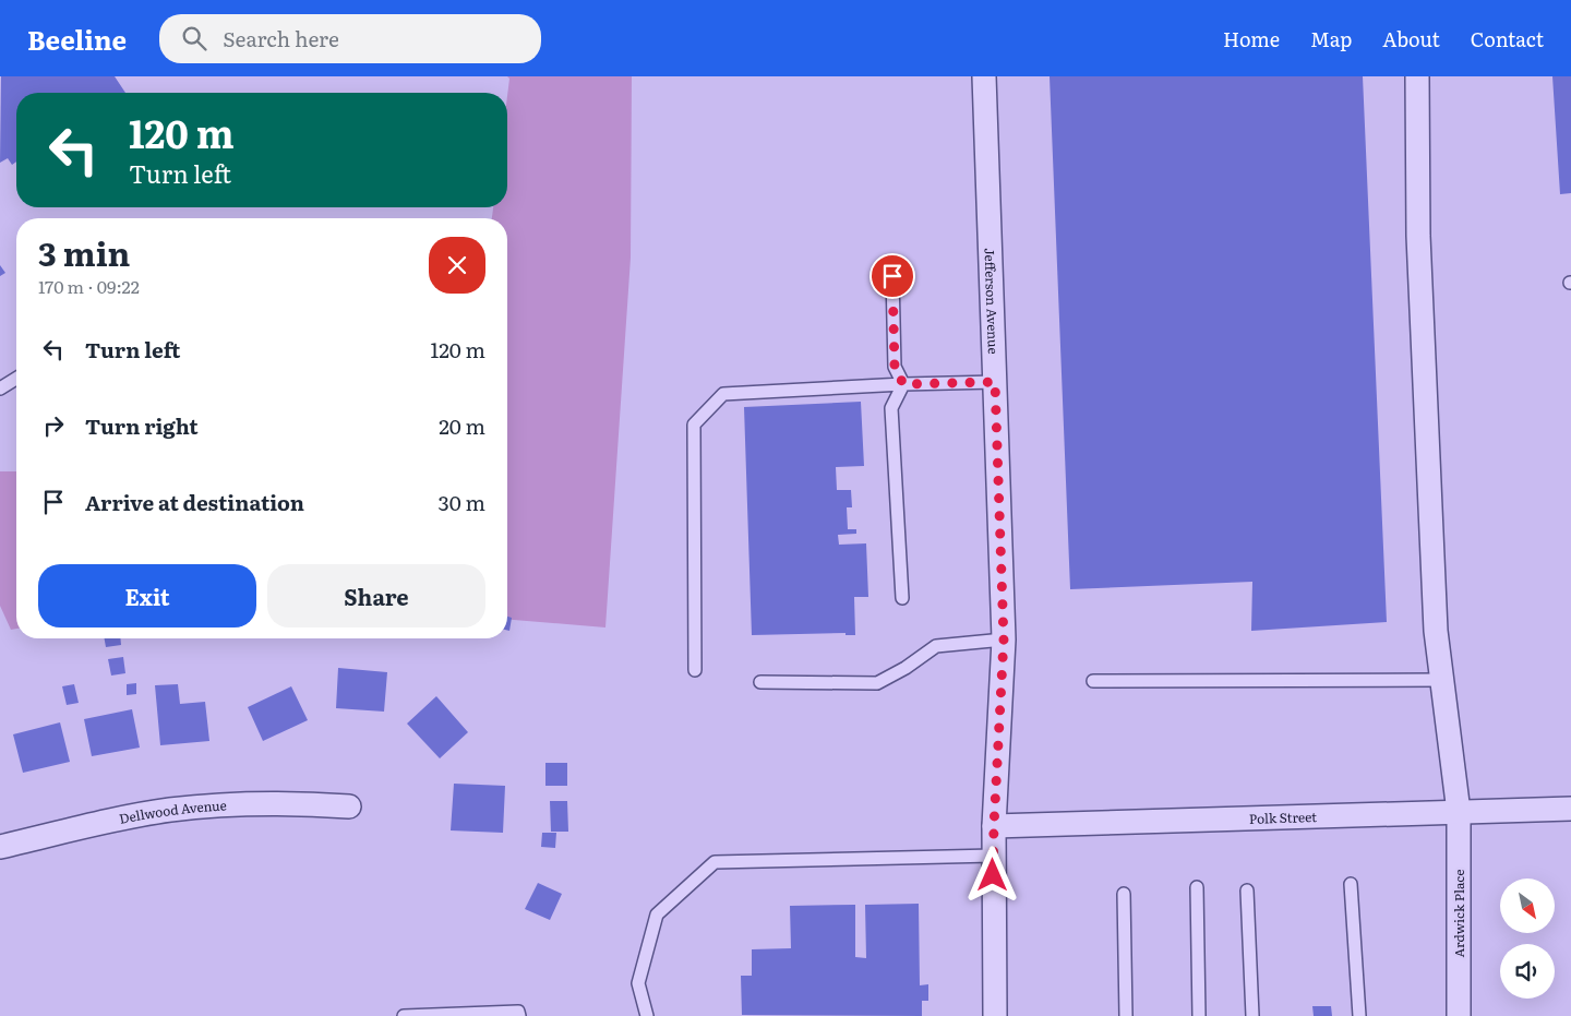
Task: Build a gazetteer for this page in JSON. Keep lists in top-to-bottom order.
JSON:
{
  "streets": {
    "street": [
      "Jefferson Avenue",
      "Dellwood Avenue",
      "Polk Street",
      "Ardwick Place"
    ]
  },
  "crossings": [
    ["Jefferson Avenue", "Polk Street"],
    ["Polk Street", "Ardwick Place"]
  ],
  "north": "bottom right",
  "page": {
    "header": "Beeline",
    "search": "Search here",
    "nav": [
      "Home",
      "Map",
      "About",
      "Contact"
    ],
    "turn": ["120 m", "Turn left"],
    "heading": ["3 min", "170 m · 09:22"],
    "list": [
      {
        "name": "Turn left",
        "value": "120 m"
      },
      {
        "name": "Turn right",
        "value": "20 m"
      },
      {
        "name": "Arrive at destination",
        "value": "30 m"
      }
    ],
    "buttons": ["Exit", "Share"]
  }
}
